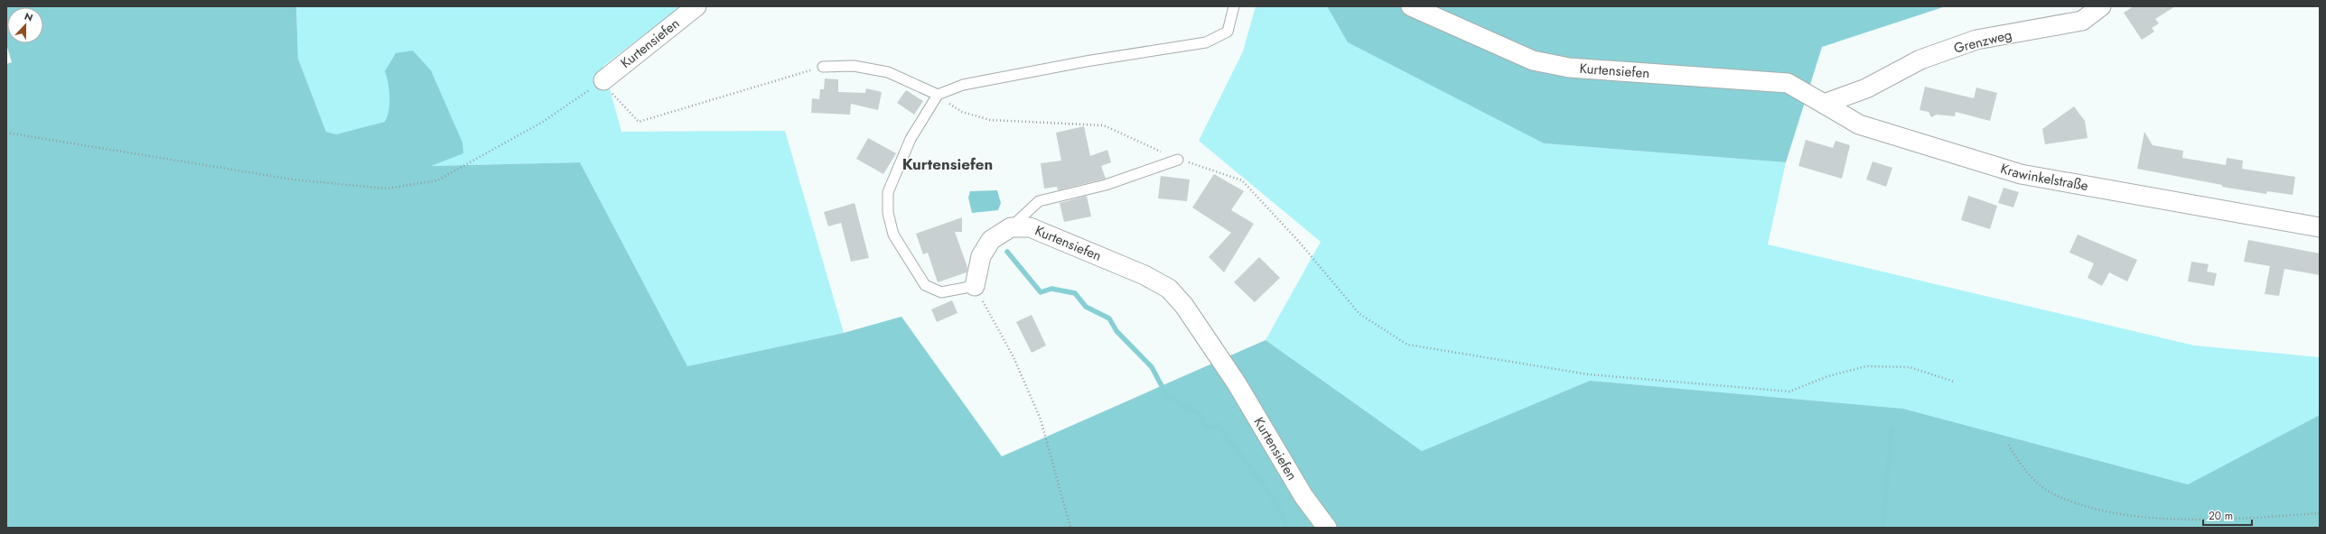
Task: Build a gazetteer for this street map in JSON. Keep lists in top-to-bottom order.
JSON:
{
  "streets": {
    "street": ["Grenzweg", "Kurtensiefen", "Krawinkelstraße"]
  },
  "crossings": [
    ["Grenzweg", "Kurtensiefen"],
    ["Grenzweg", "Krawinkelstraße"],
    ["Kurtensiefen", "Krawinkelstraße"]
  ],
  "districts": ["Kurtensiefen"],
  "scale_bar": "20 m",
  "north": "top"
}
